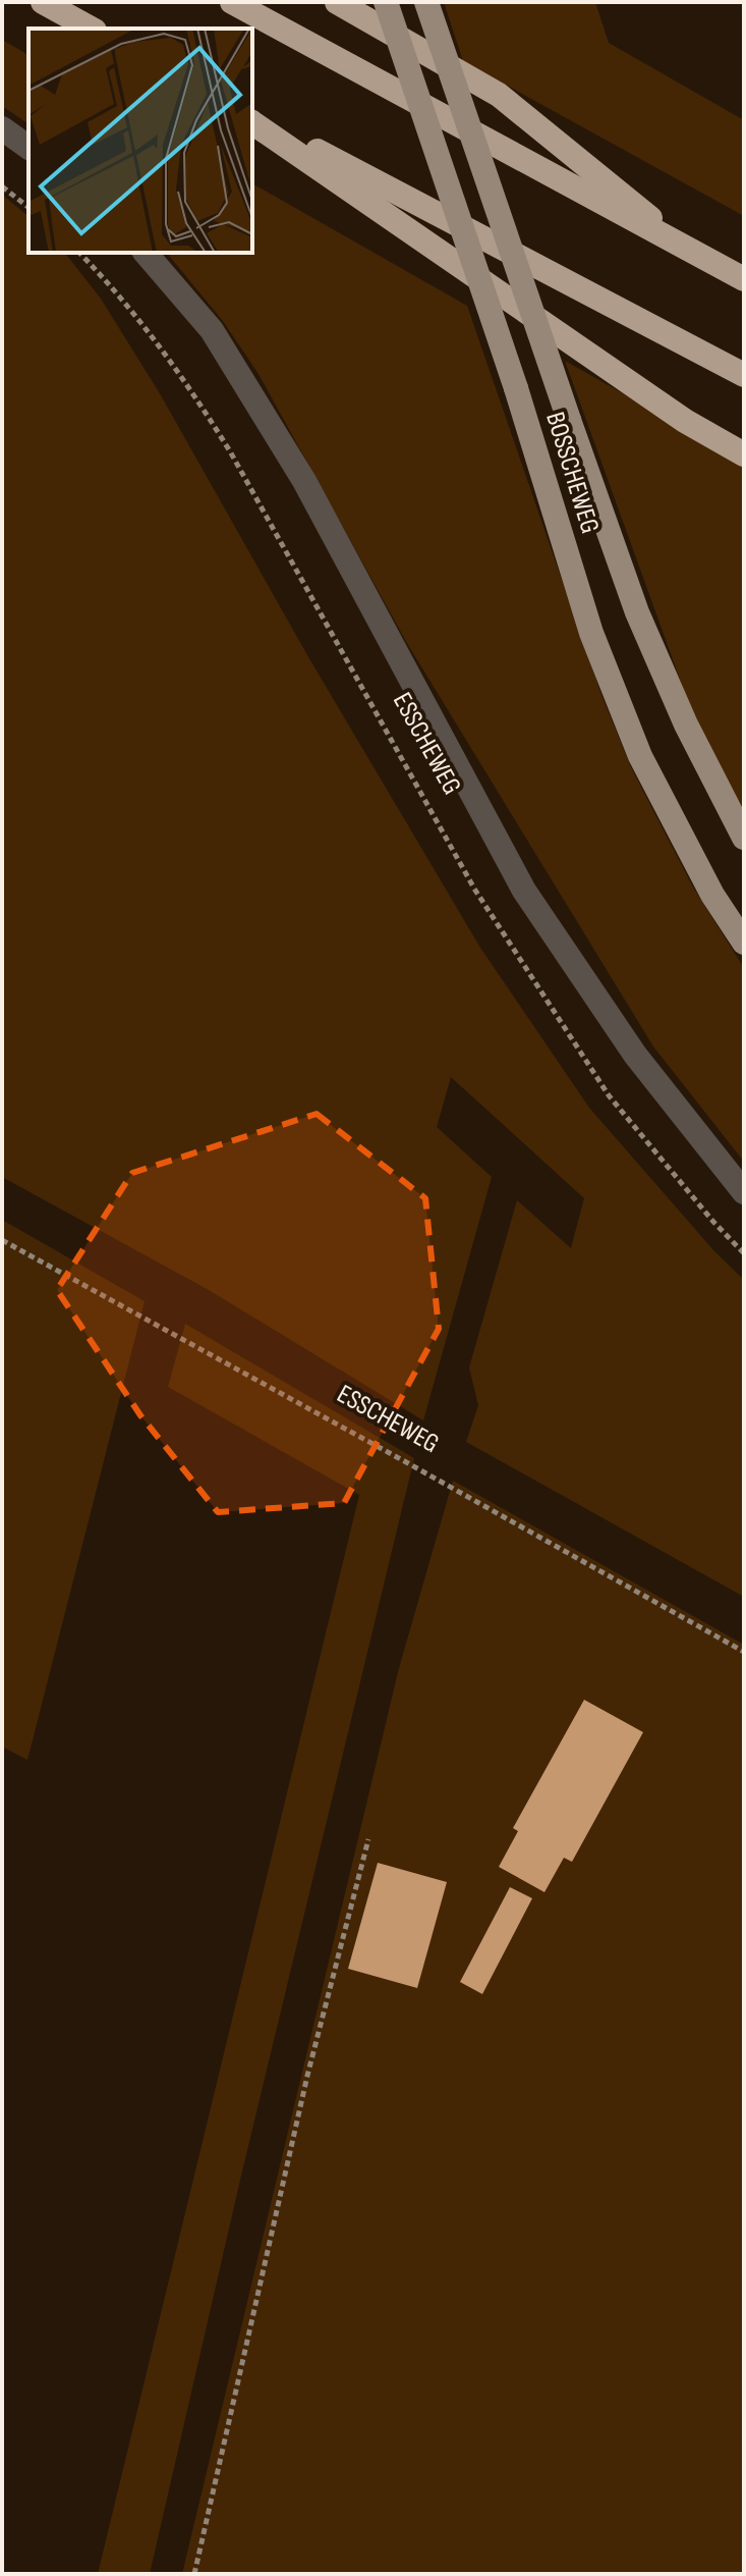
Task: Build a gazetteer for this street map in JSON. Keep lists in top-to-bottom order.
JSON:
{
  "streets": {
    "main road": ["BOSSCHEWEG"],
    "street": ["ESSCHEWEG"]
  }
}
